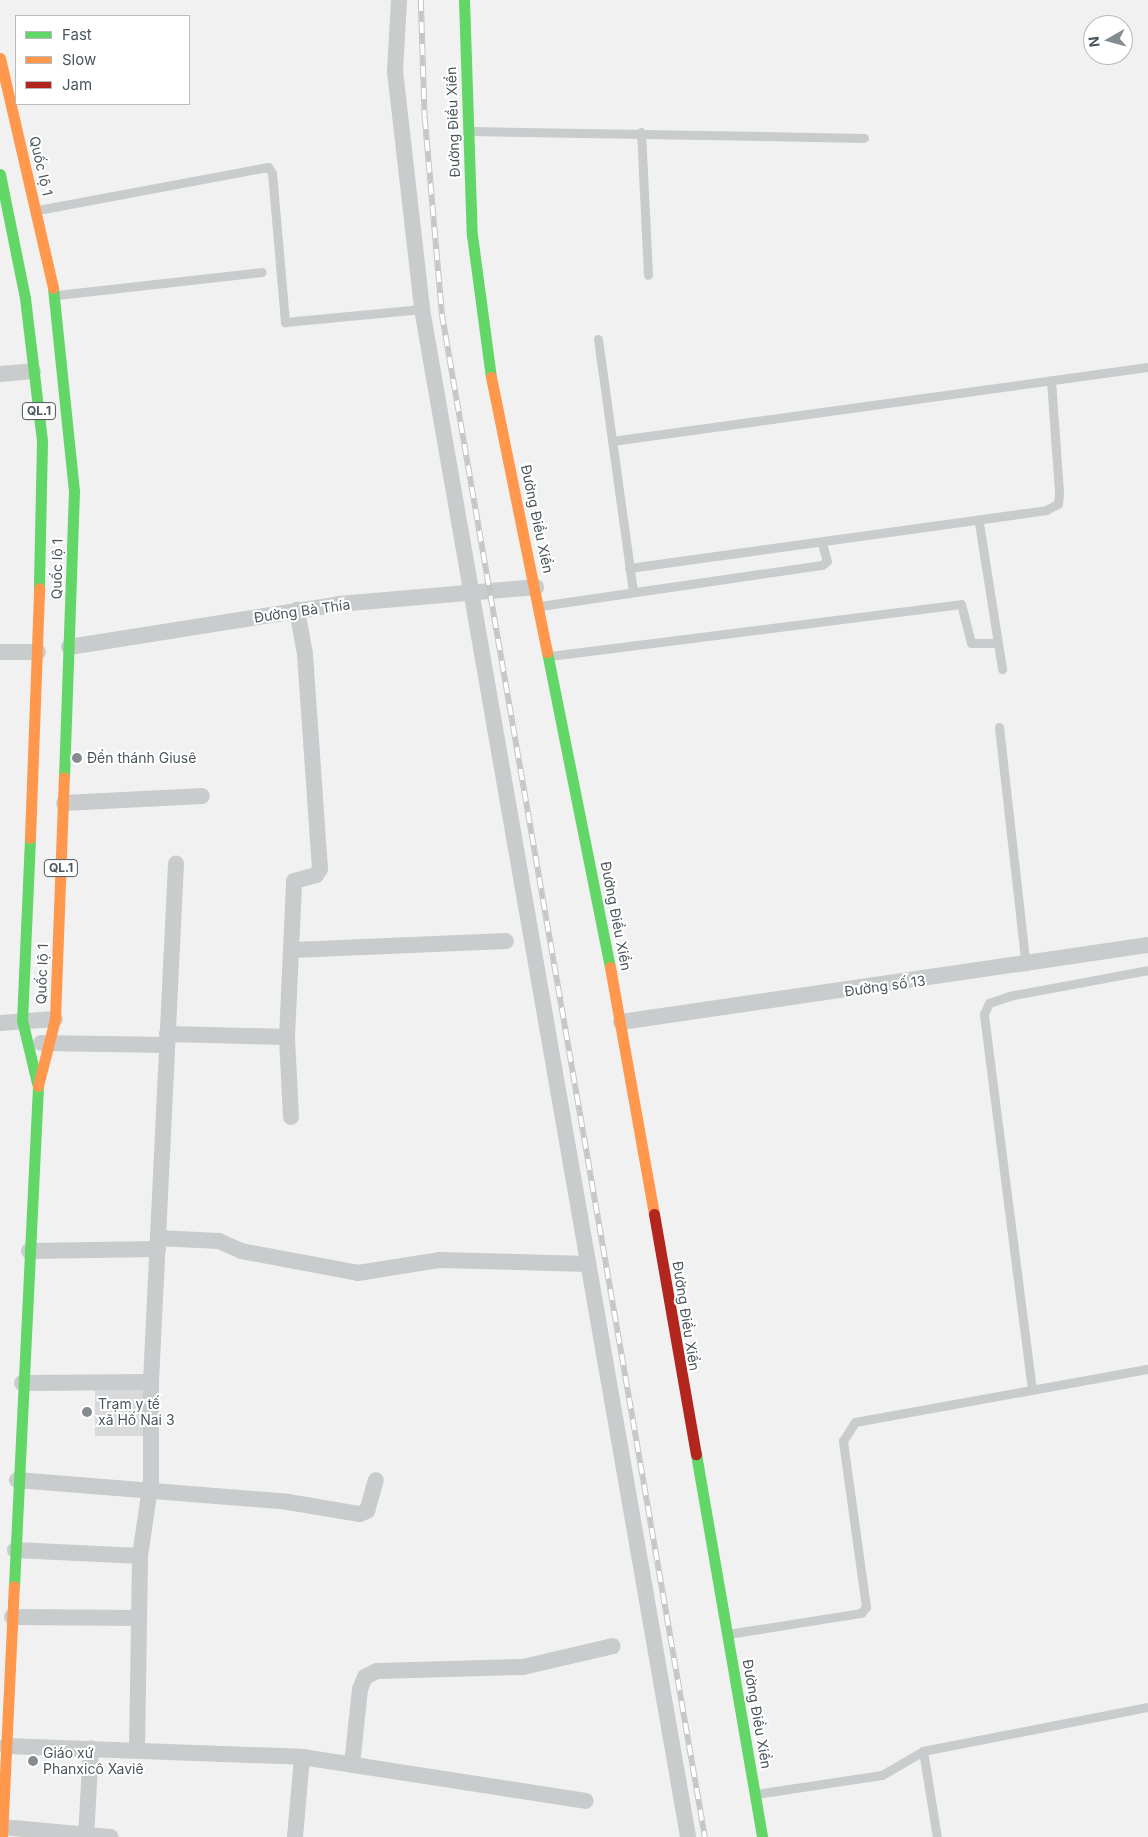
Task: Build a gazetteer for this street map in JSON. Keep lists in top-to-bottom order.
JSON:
{
  "streets": {
    "main road": ["Đường Điều Xiển", "Quốc lộ 1", "QL.1"],
    "street": ["Đường Bà Thía", "Đường số 13"]
  },
  "crossings": [
    ["Đường Điều Xiển", "Đường Bà Thía"],
    ["Đường Điều Xiển", "Đường số 13"],
    ["Quốc lộ 1", "Đường Bà Thía"]
  ],
  "places": ["Đền thánh Giusê", "Trạm y tế xã Hố Nai 3", "Giáo xứ Phanxicô Xaviê"],
  "legend": ["Fast", "Slow", "Jam"],
  "north": "left"
}
